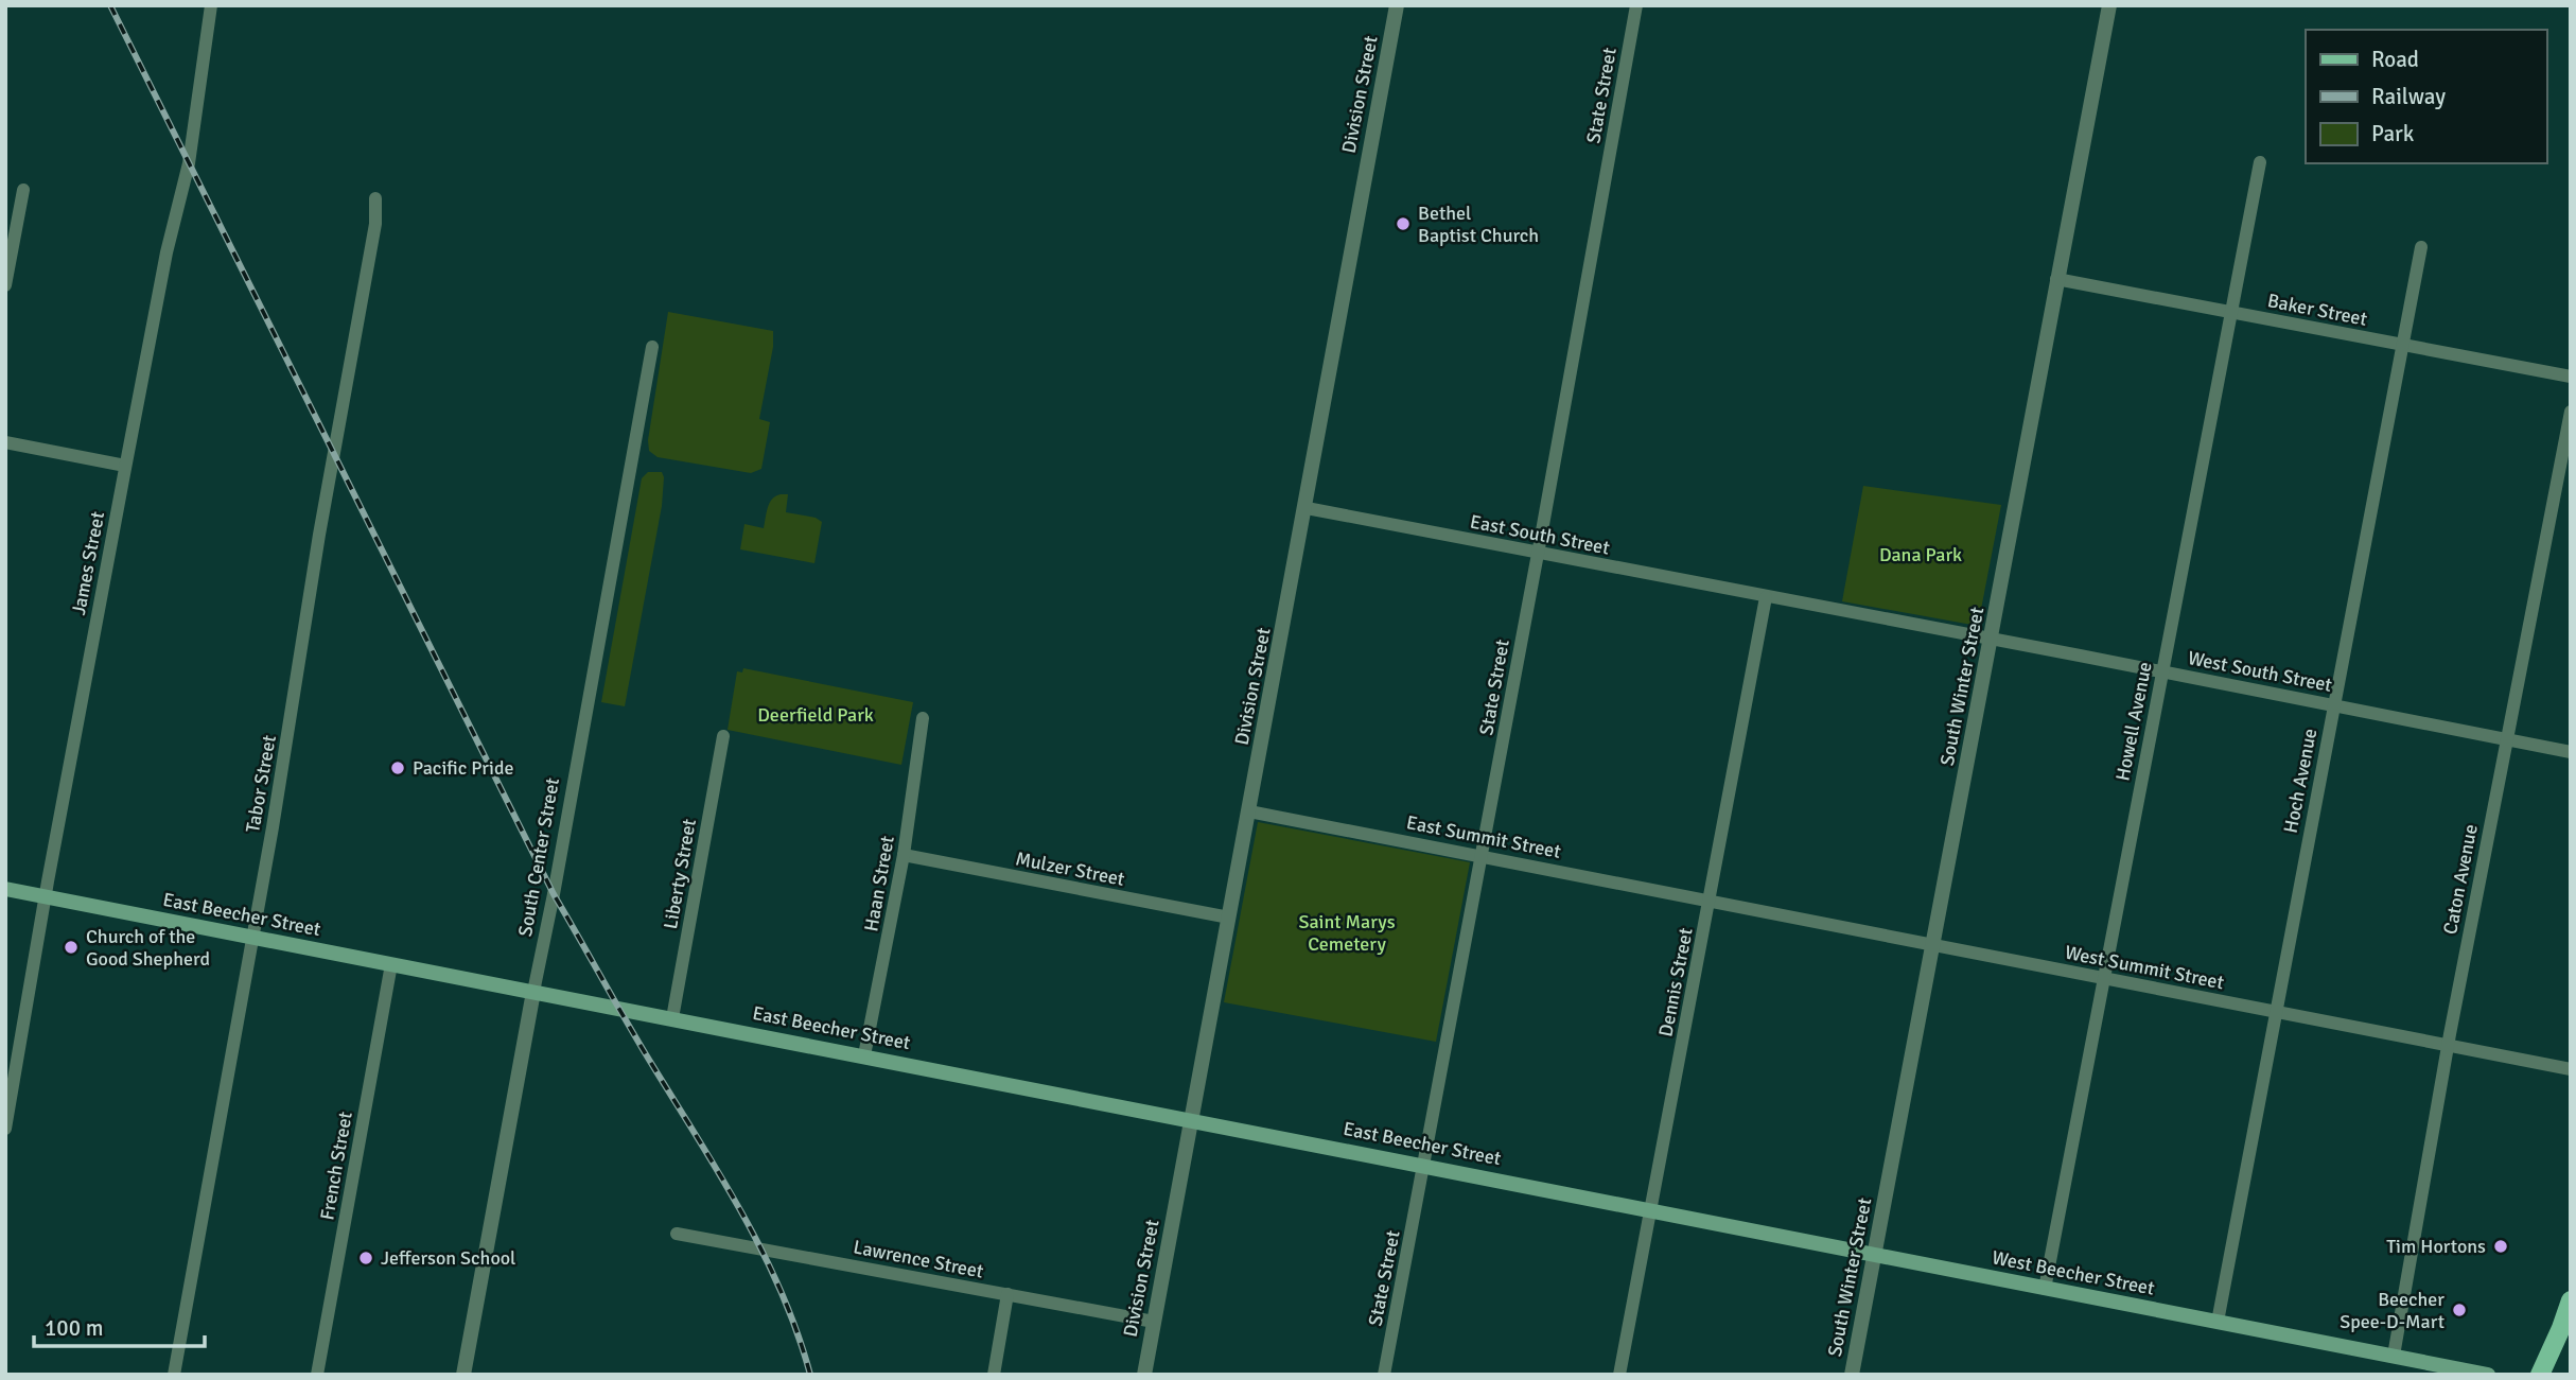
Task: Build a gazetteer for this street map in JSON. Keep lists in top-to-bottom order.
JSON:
{
  "streets": {
    "main road": ["East Beecher Street", "West Beecher Street"],
    "street": [
      "Division Street",
      "State Street",
      "Baker Street",
      "East South Street",
      "James Street",
      "West South Street",
      "South Winter Street",
      "Howell Avenue",
      "Hoch Avenue",
      "Tabor Street",
      "East Summit Street",
      "South Center Street",
      "Mulzer Street",
      "Liberty Street",
      "Caton Avenue",
      "Haan Street",
      "West Summit Street",
      "Dennis Street",
      "French Street",
      "Lawrence Street"
    ]
  },
  "crossings": [
    ["Division Street", "East South Street"],
    ["Division Street", "East Summit Street"],
    ["Division Street", "Mulzer Street"],
    ["Division Street", "East Beecher Street"],
    ["Division Street", "Lawrence Street"],
    ["State Street", "East South Street"],
    ["State Street", "East Summit Street"],
    ["State Street", "East Beecher Street"],
    ["Baker Street", "South Winter Street"],
    ["Baker Street", "Howell Avenue"],
    ["Baker Street", "Hoch Avenue"],
    ["East South Street", "West South Street"],
    ["East South Street", "Dennis Street"],
    ["James Street", "East Beecher Street"],
    ["West South Street", "South Winter Street"],
    ["West South Street", "Howell Avenue"],
    ["West South Street", "Hoch Avenue"],
    ["West South Street", "Caton Avenue"],
    ["West South Street", "Dennis Street"],
    ["South Winter Street", "West Summit Street"],
    ["South Winter Street", "West Beecher Street"],
    ["Howell Avenue", "West Summit Street"],
    ["Howell Avenue", "West Beecher Street"],
    ["Hoch Avenue", "West Summit Street"],
    ["Hoch Avenue", "West Beecher Street"],
    ["Tabor Street", "East Beecher Street"],
    ["East Summit Street", "West Summit Street"],
    ["East Summit Street", "Dennis Street"],
    ["South Center Street", "East Beecher Street"],
    ["Mulzer Street", "Haan Street"],
    ["Liberty Street", "East Beecher Street"],
    ["Caton Avenue", "West Summit Street"],
    ["Caton Avenue", "West Beecher Street"],
    ["Haan Street", "East Beecher Street"],
    ["East Beecher Street", "Dennis Street"],
    ["East Beecher Street", "French Street"],
    ["East Beecher Street", "West Beecher Street"],
    ["West Summit Street", "Dennis Street"],
    ["Dennis Street", "West Beecher Street"]
  ],
  "parks": ["Dana Park", "Deerfield Park", "Saint Marys Cemetery"],
  "places": [
    "Bethel Baptist Church",
    "Pacific Pride",
    "Church of the Good Shepherd",
    "Tim Hortons",
    "Jefferson School",
    "Beecher Spee-D-Mart"
  ],
  "legend": ["Road", "Railway", "Park"],
  "scale_bar": "100 m"
}
